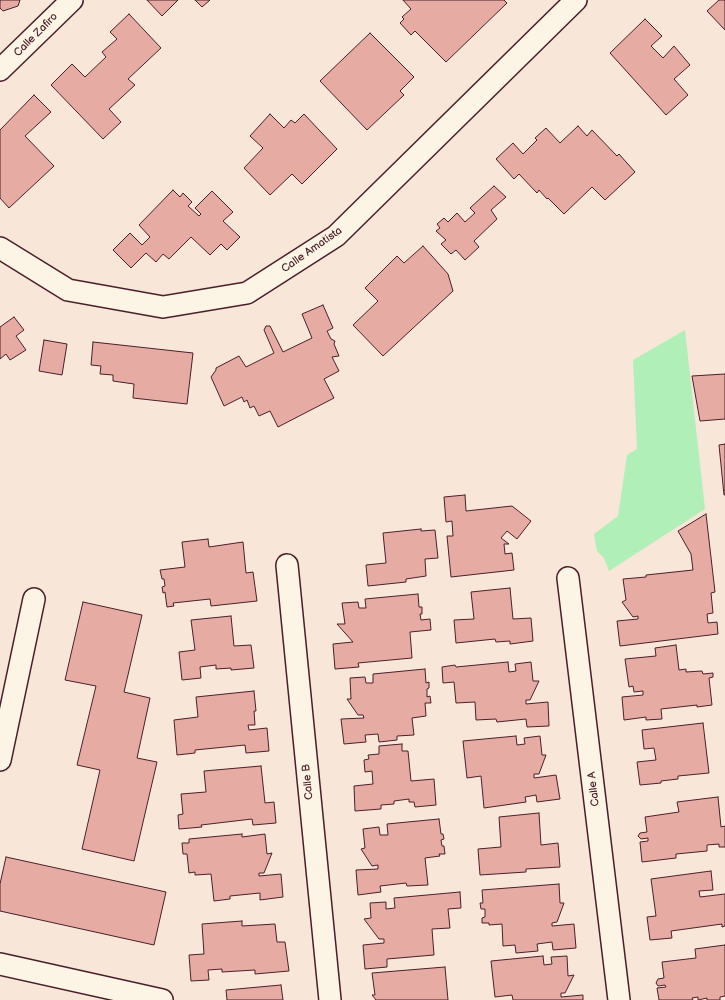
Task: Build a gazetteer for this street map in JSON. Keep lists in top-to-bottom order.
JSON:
{
  "streets": {
    "street": [
      "Calle Zafiro",
      "Calle Amatista",
      "Calle B",
      "Calle A"
    ]
  }
}
